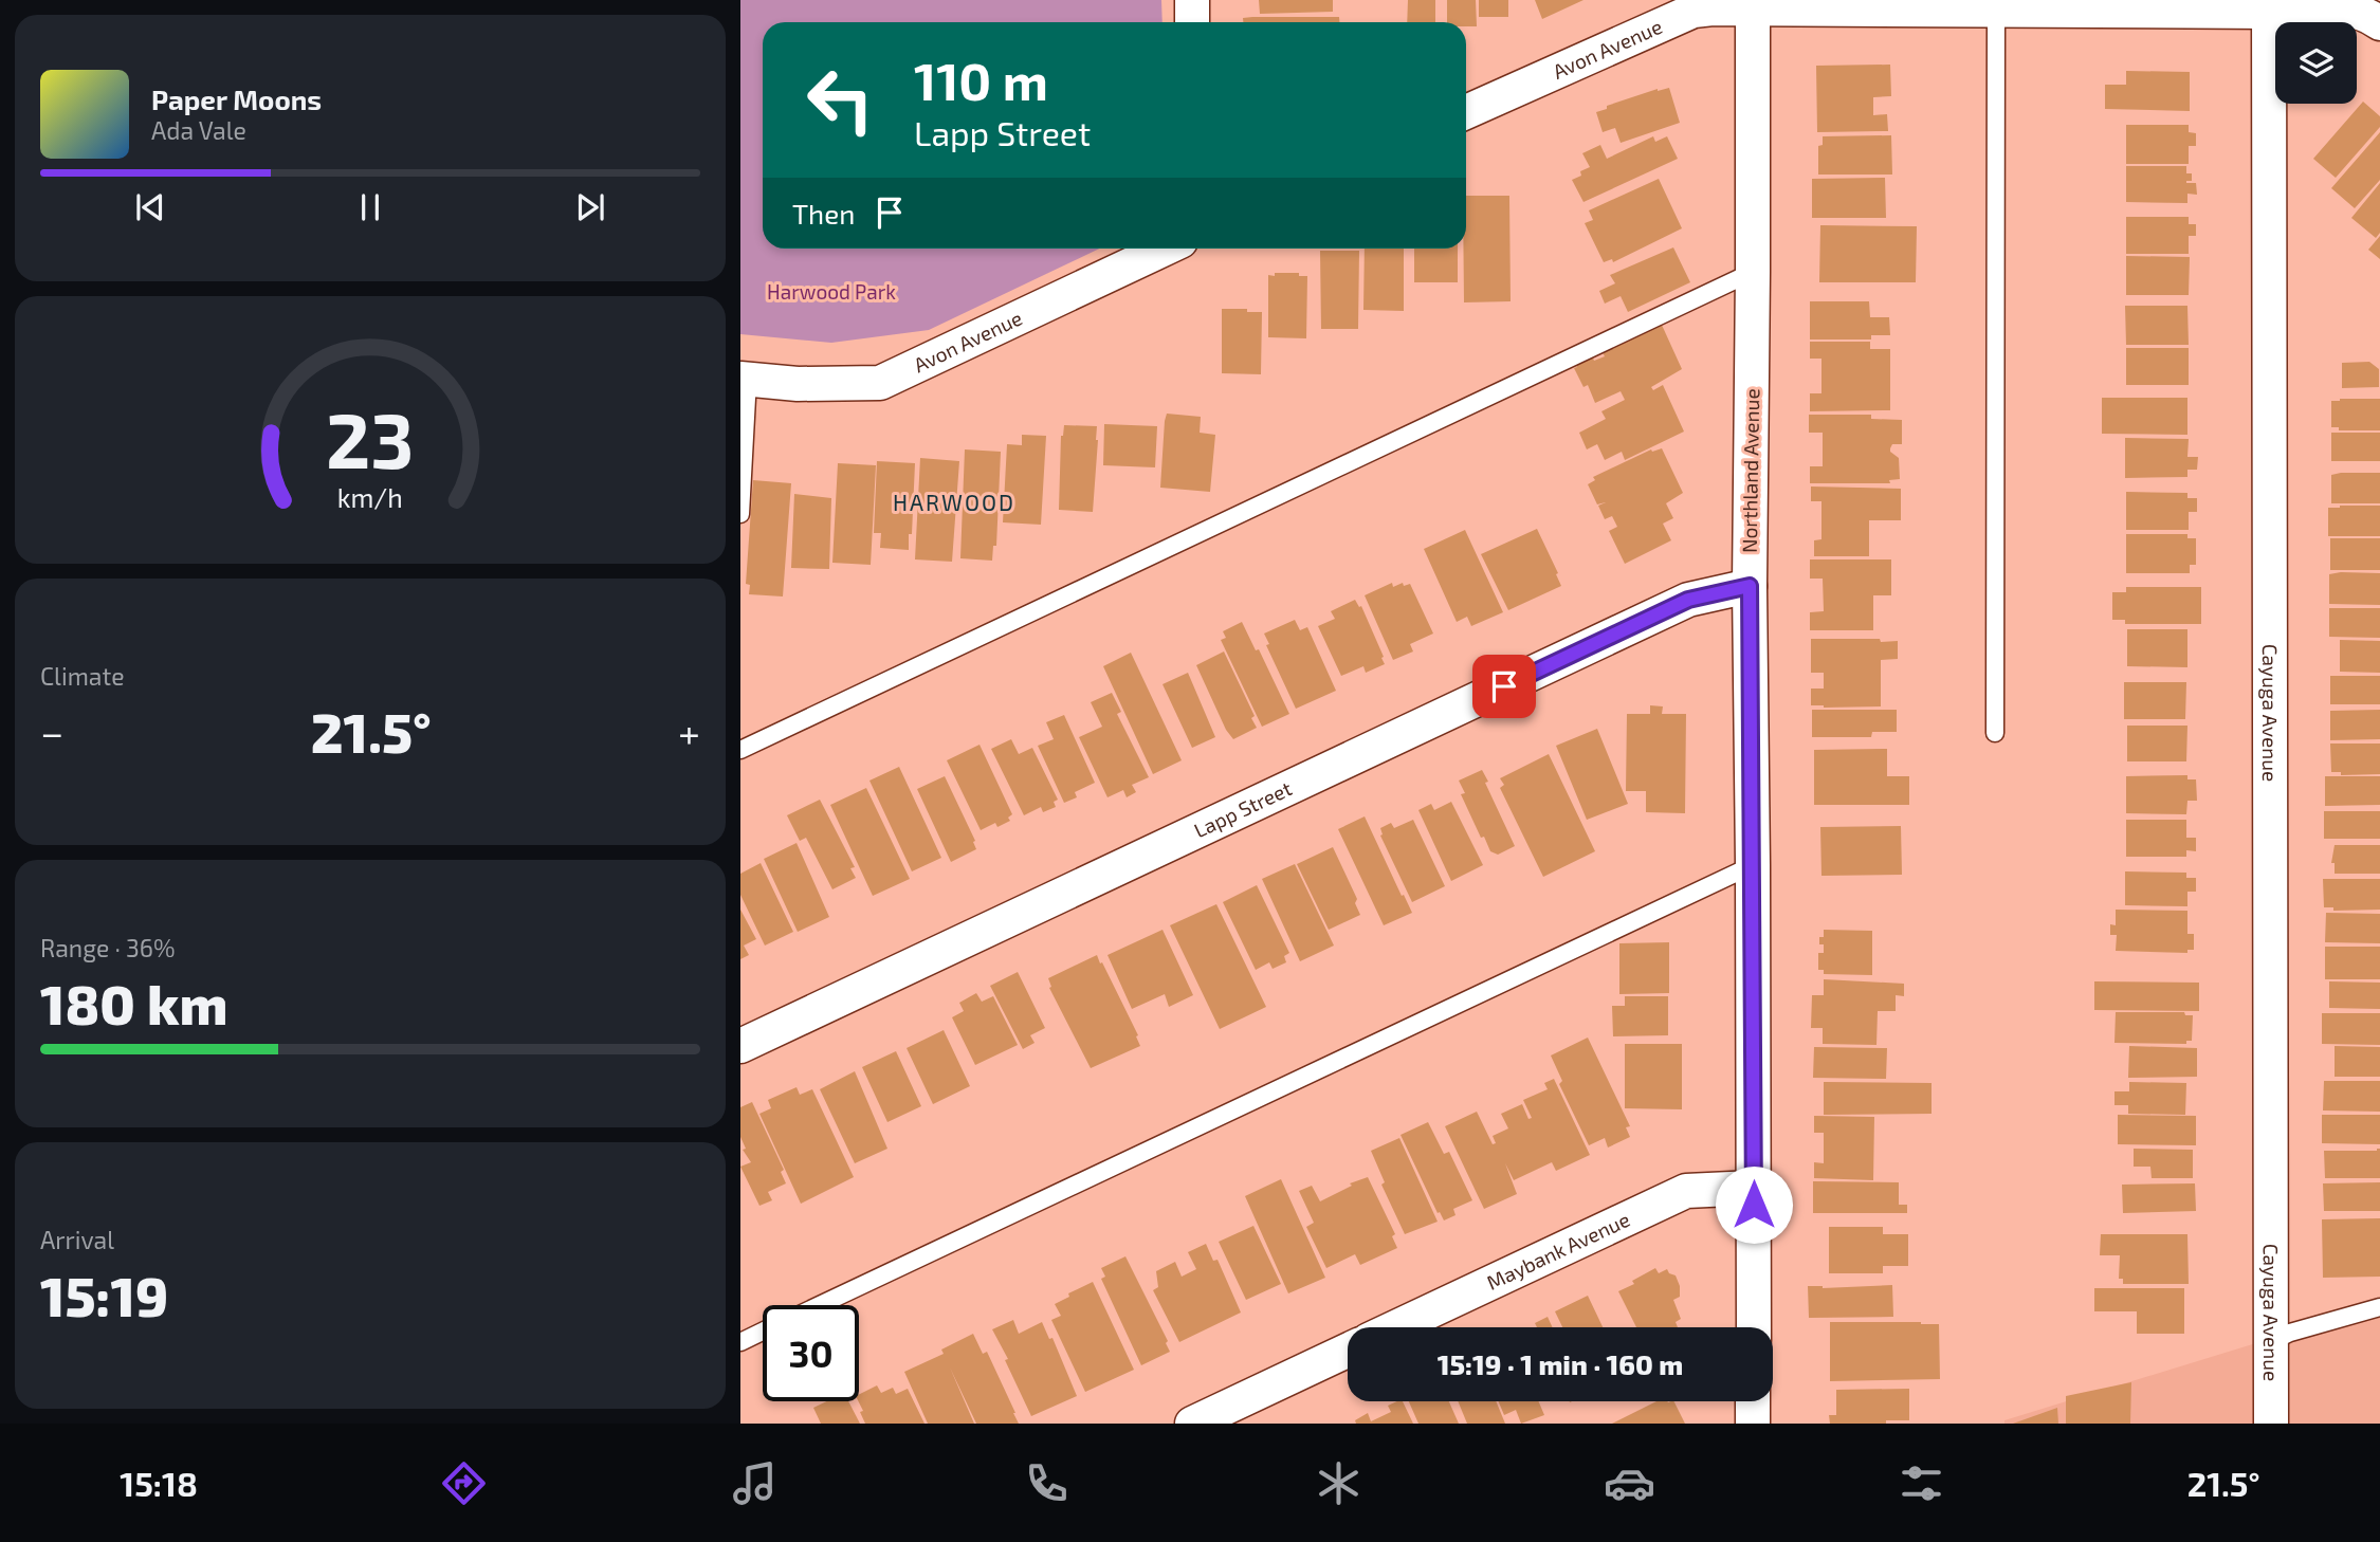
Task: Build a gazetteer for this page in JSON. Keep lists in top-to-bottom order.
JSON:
{
  "streets": {
    "street": [
      "Avon Avenue",
      "Northland Avenue",
      "Cayuga Avenue",
      "Lapp Street",
      "Maybank Avenue"
    ]
  },
  "crossings": [
    ["Avon Avenue", "Northland Avenue"],
    ["Avon Avenue", "Cayuga Avenue"],
    ["Northland Avenue", "Lapp Street"],
    ["Northland Avenue", "Maybank Avenue"]
  ],
  "districts": ["HARWOOD"],
  "parks": ["Harwood Park"],
  "page": {
    "turn": ["110 m", "Lapp Street"],
    "song": ["Paper Moons", "Ada Vale"],
    "then": "Then",
    "tile": [
      "Climate",
      ["Range · 36%", "180 km"],
      ["Arrival", "15:19"]
    ],
    "heat": ["−", "21.5°", "+"],
    "limit": "30",
    "trip": "15:19 · 1 min · 160 m",
    "tabs": ["15:18", "21.5°"],
    "gauge": ["23", "km/h"]
  }
}
